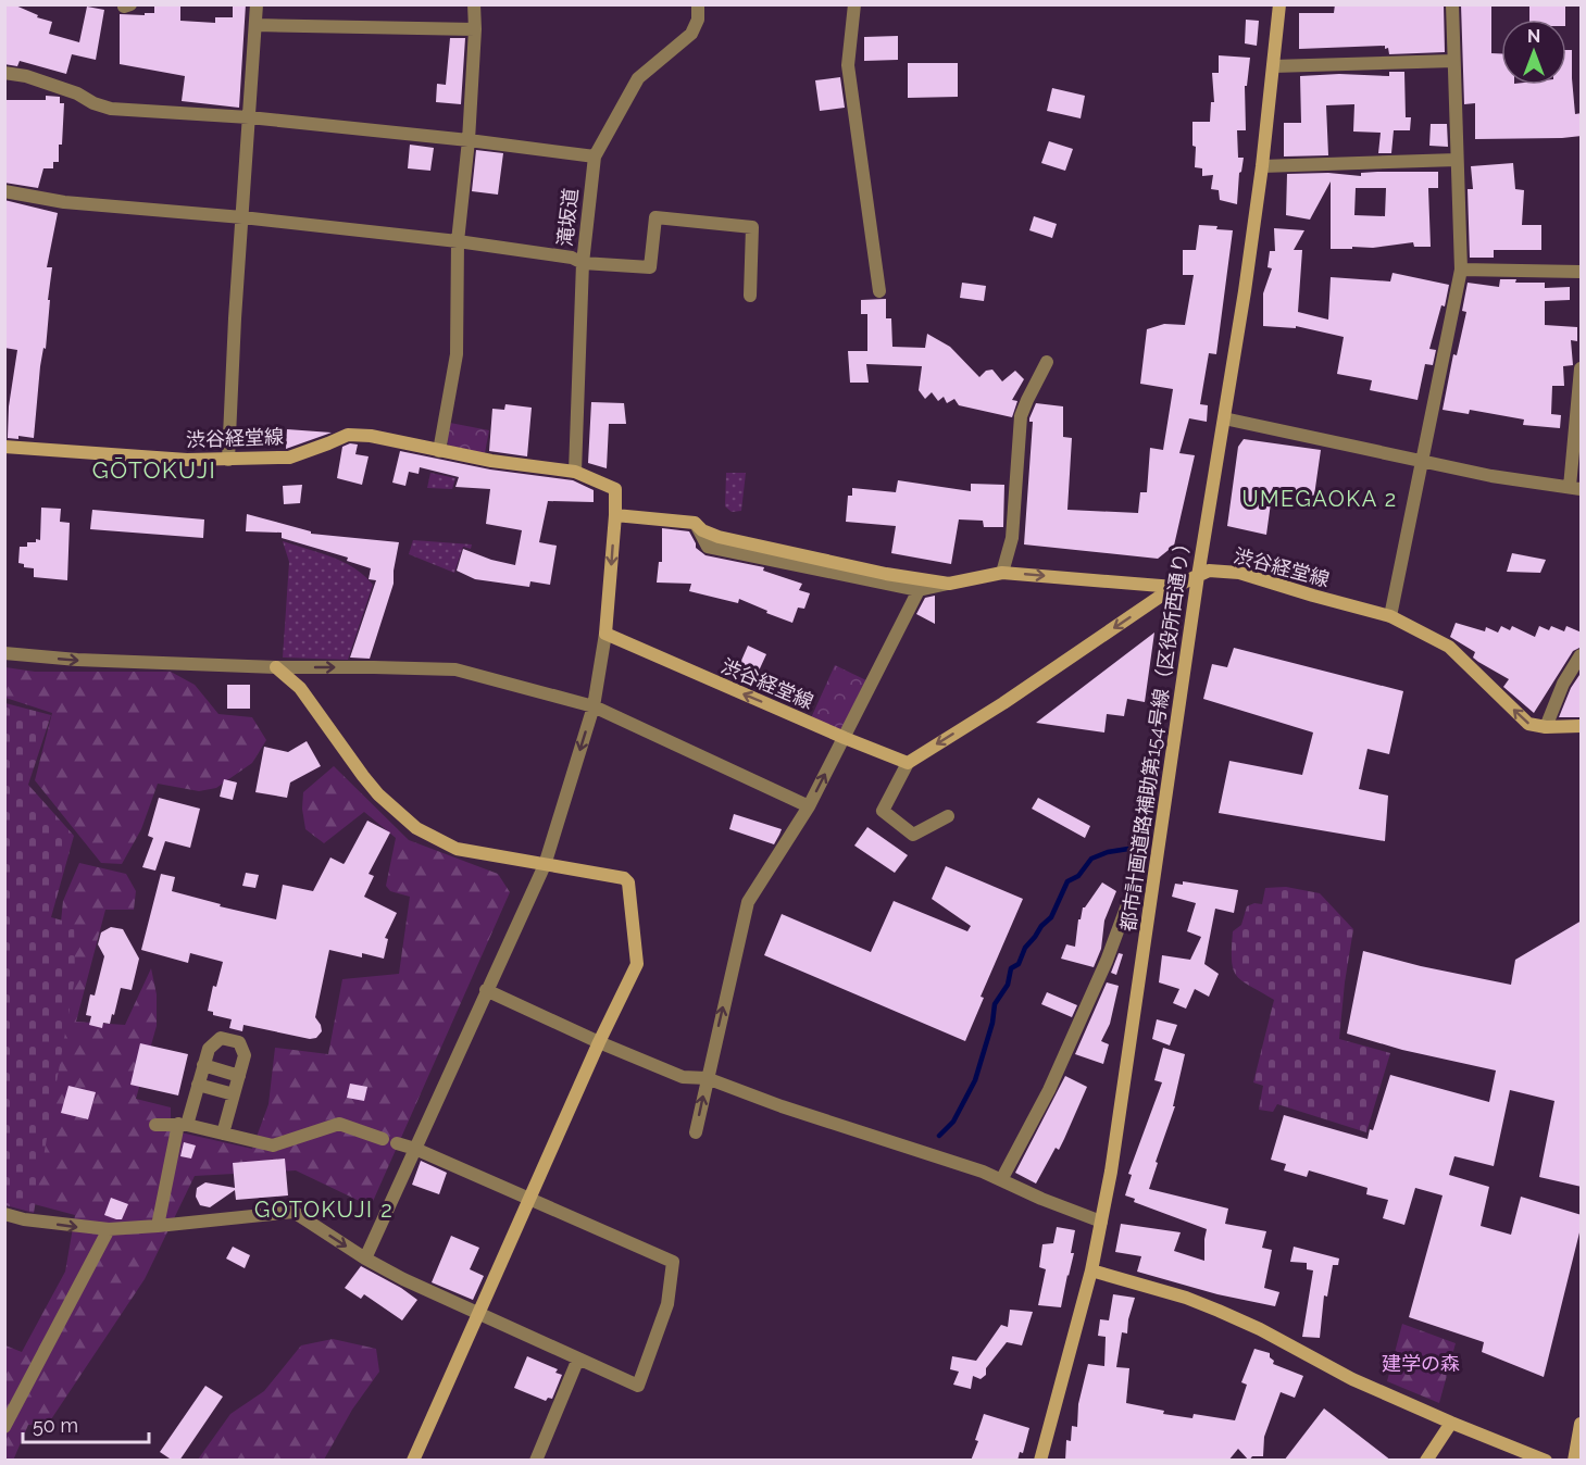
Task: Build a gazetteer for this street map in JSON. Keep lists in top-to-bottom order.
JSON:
{
  "streets": {
    "street": ["滝坂道", "渋谷経堂線", "都市計画道路補助第154号線（区役所西通り）"]
  },
  "crossings": [
    ["滝坂道", "渋谷経堂線"],
    ["渋谷経堂線", "都市計画道路補助第154号線（区役所西通り）"]
  ],
  "districts": ["GŌTOKUJI", "UMEGAOKA 2", "GOTOKUJI 2"],
  "parks": ["建学の森"],
  "scale_bar": "50 m",
  "north": "top"
}
